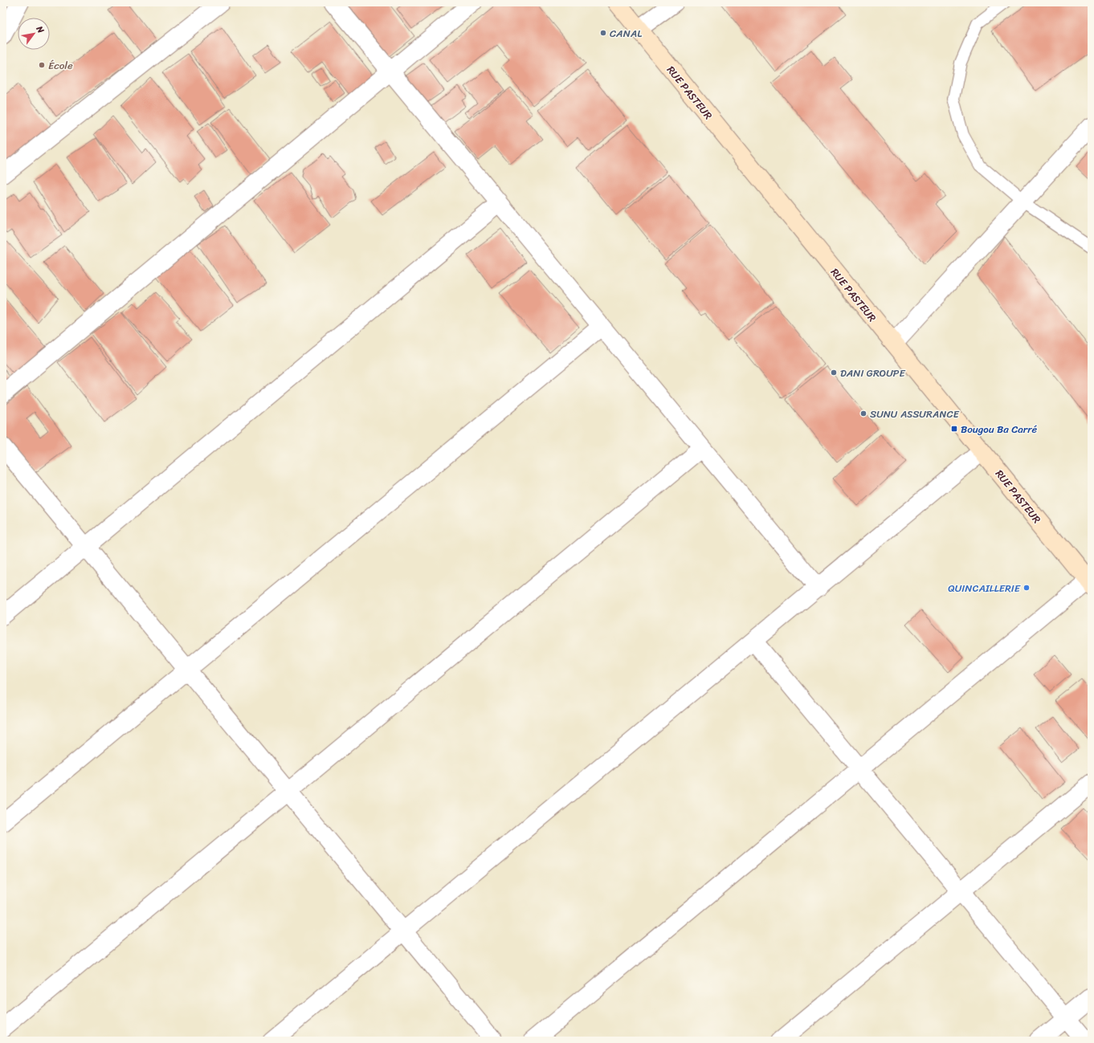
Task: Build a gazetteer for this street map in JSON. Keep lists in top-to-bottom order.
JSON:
{
  "streets": {
    "main road": ["RUE PASTEUR"]
  },
  "places": {
    "other": [
      "CANAL",
      "École",
      "DANI GROUPE",
      "SUNU ASSURANCE",
      "QUINCAILLERIE"
    ],
    "transit": ["Bougou Ba Carré"]
  },
  "north": "top right"
}
